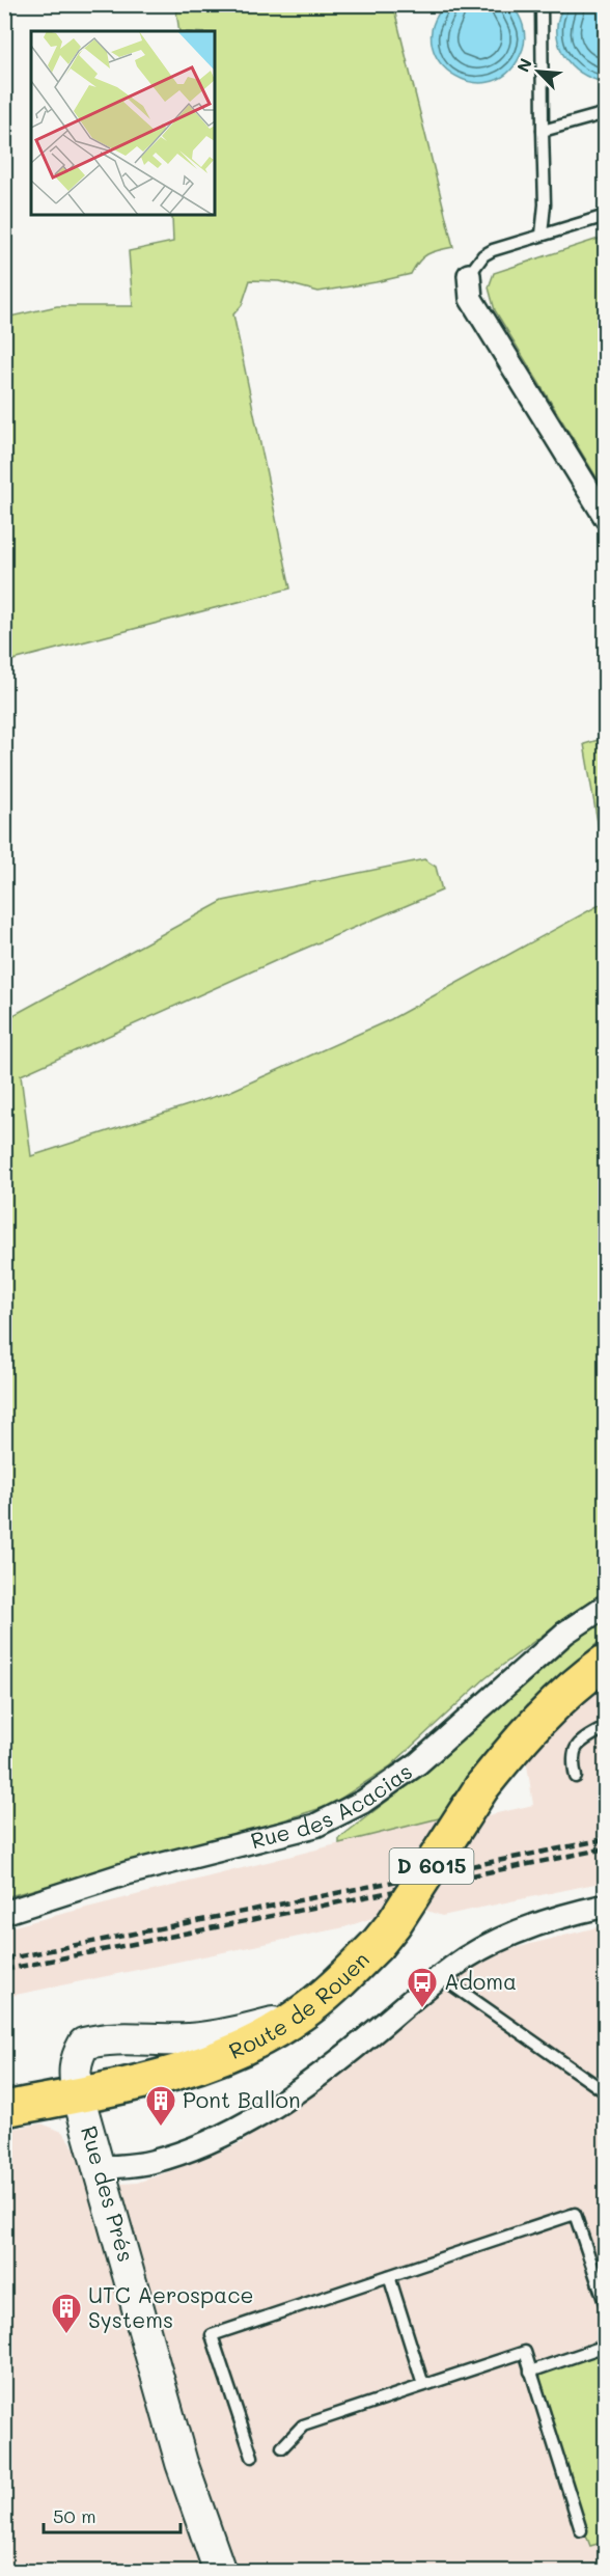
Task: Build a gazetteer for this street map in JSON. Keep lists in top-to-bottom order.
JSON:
{
  "streets": {
    "main road": ["D 6015", "Route de Rouen", "Rue des Prés"],
    "street": ["Rue des Acacias"]
  },
  "crossings": [
    ["Route de Rouen", "Rue des Prés"]
  ],
  "places": {
    "bus stop": ["Adoma"],
    "building": ["Pont Ballon", "UTC Aerospace Systems"]
  },
  "scale_bar": "50 m",
  "north": "top left"
}
